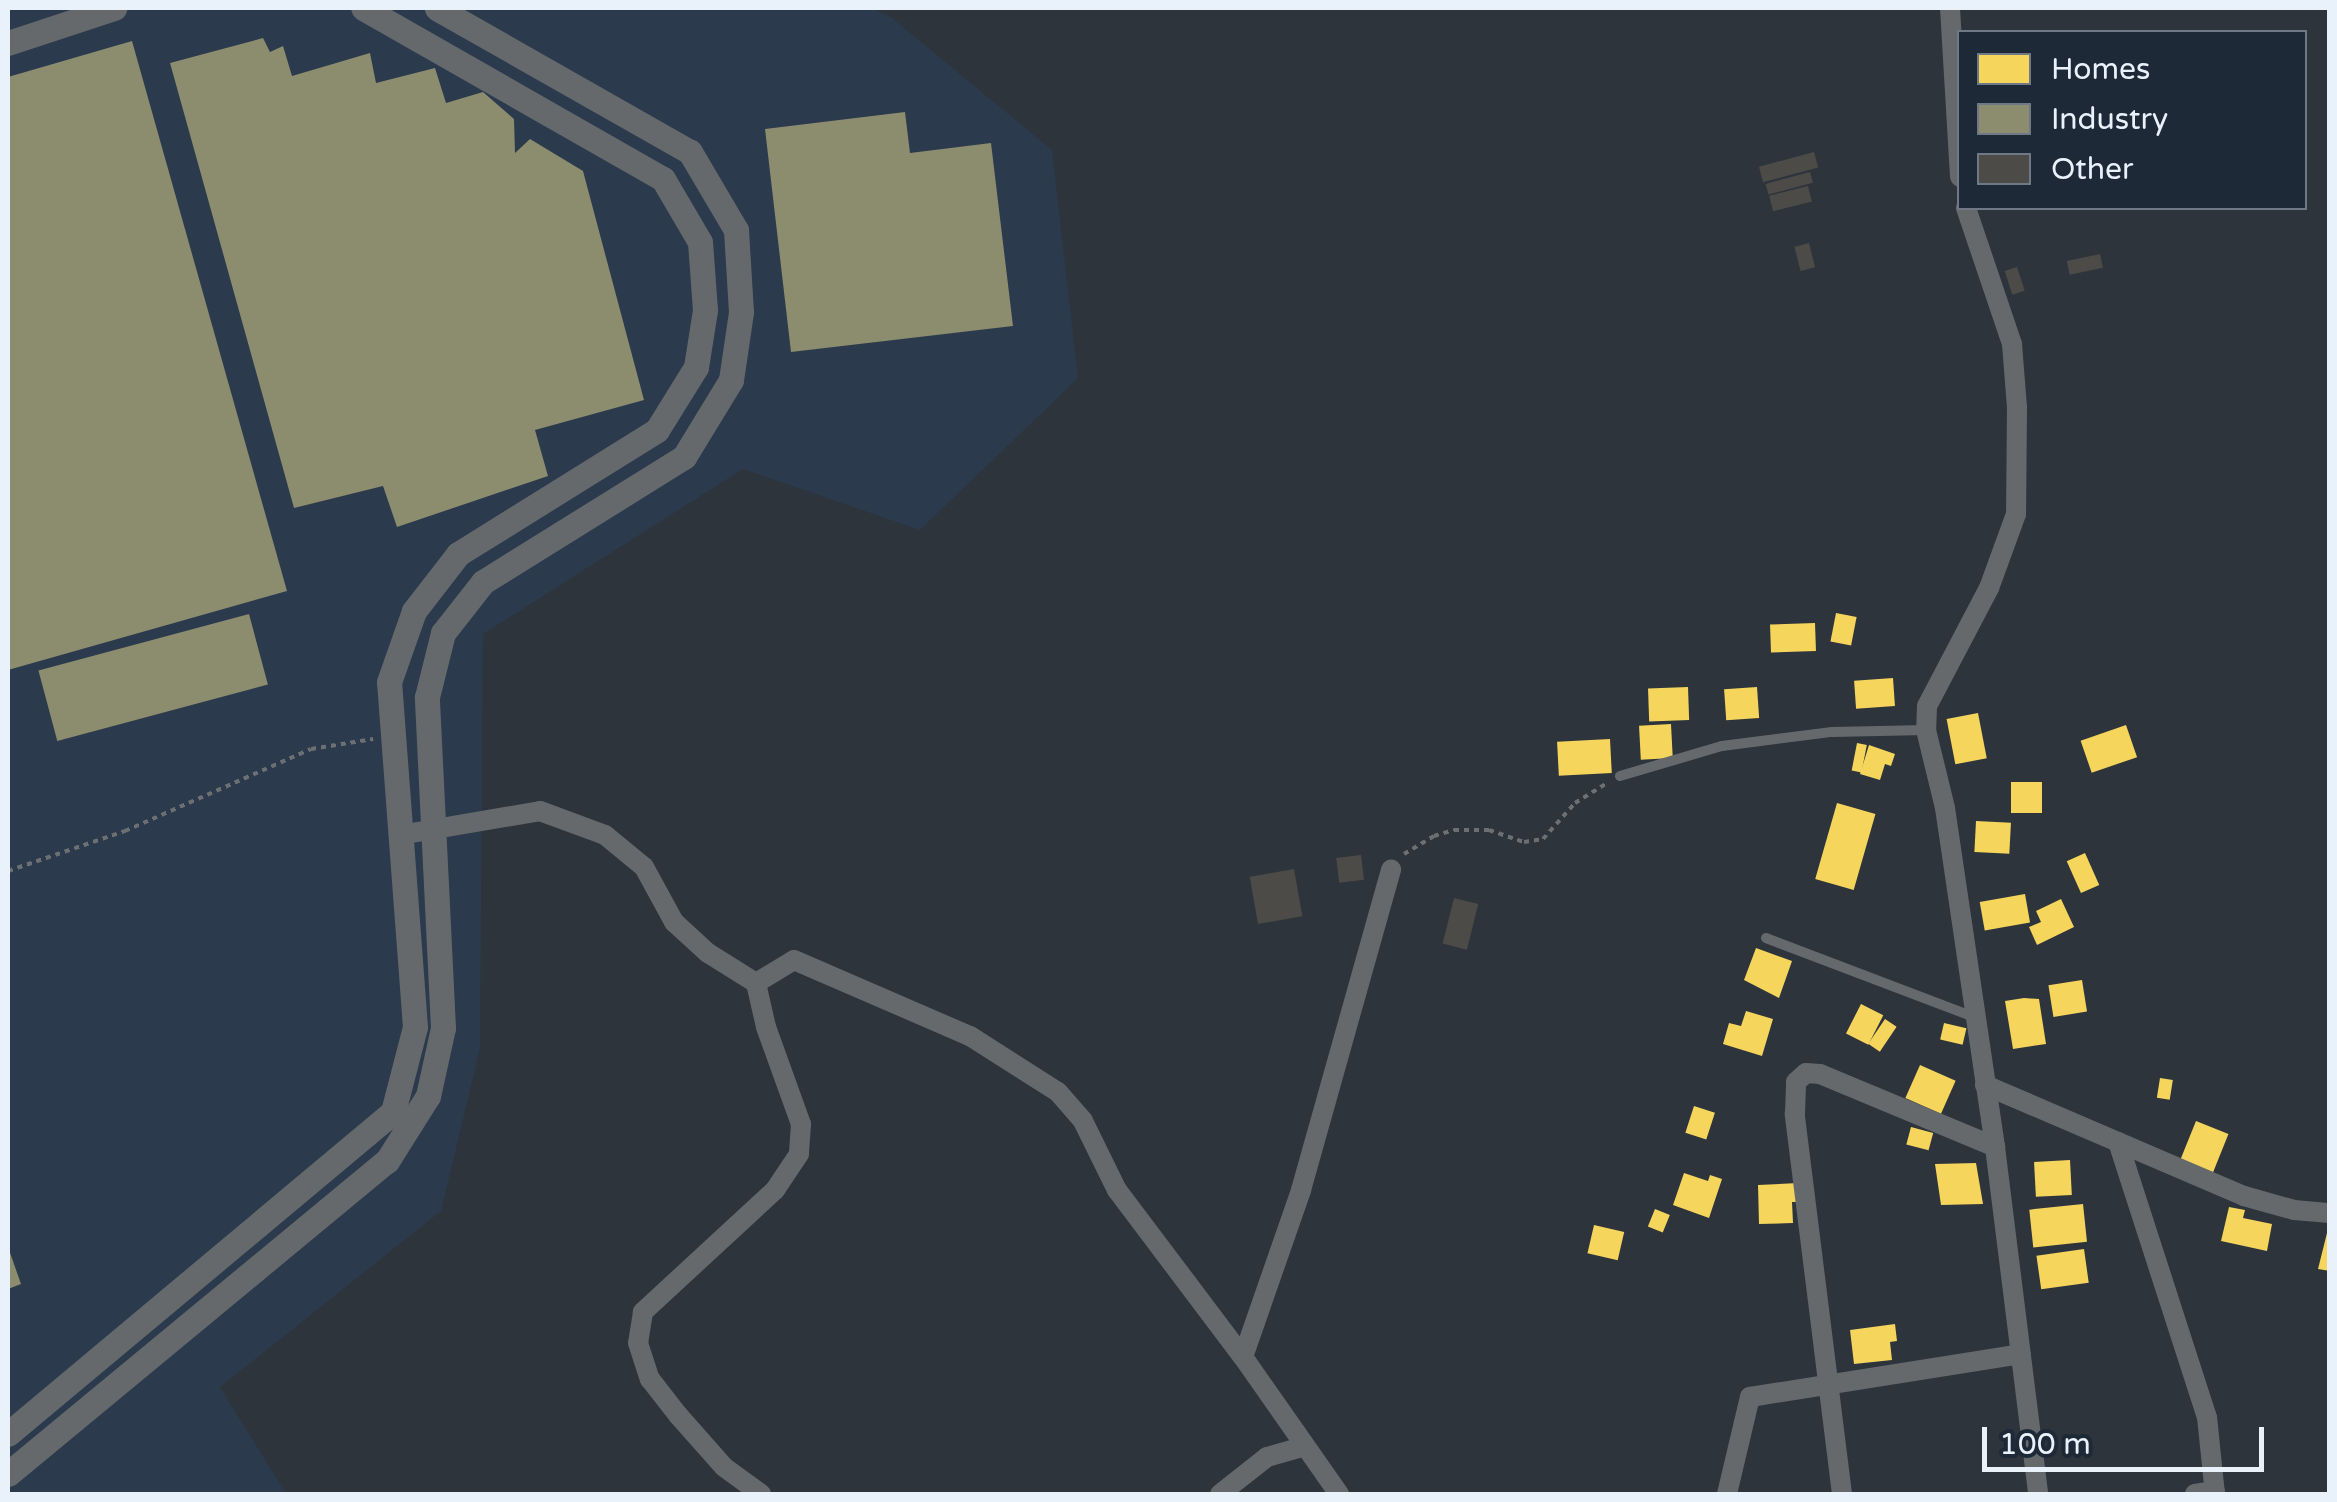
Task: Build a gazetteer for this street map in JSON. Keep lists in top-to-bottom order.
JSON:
{
  "legend": ["Homes", "Industry", "Other"],
  "scale_bar": "100 m"
}
